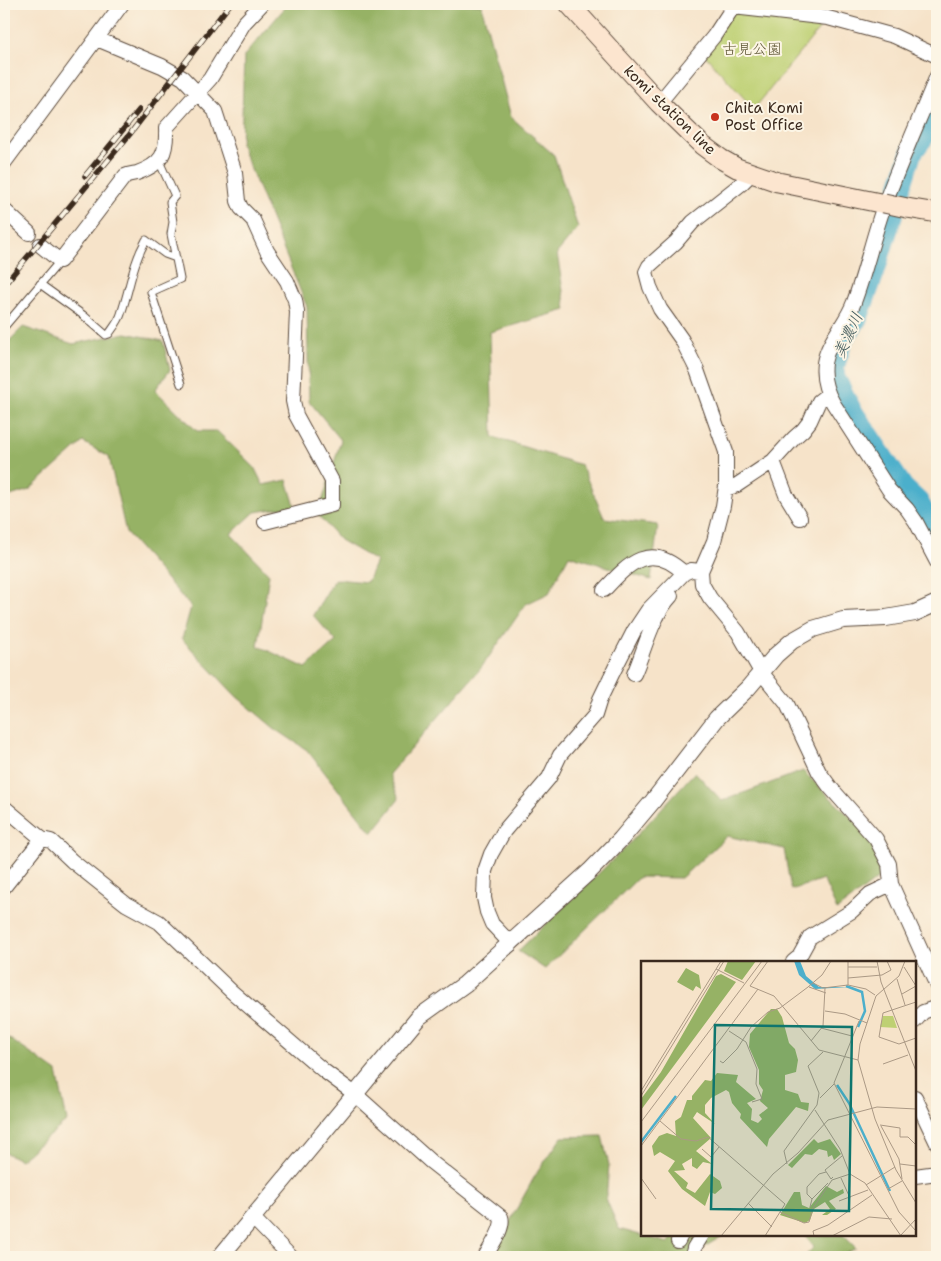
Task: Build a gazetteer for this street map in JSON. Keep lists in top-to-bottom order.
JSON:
{
  "streets": {
    "main road": ["komi station line"]
  },
  "water": ["美濃川"],
  "parks": ["古見公園"],
  "places": ["Chita Komi Post Office"]
}
